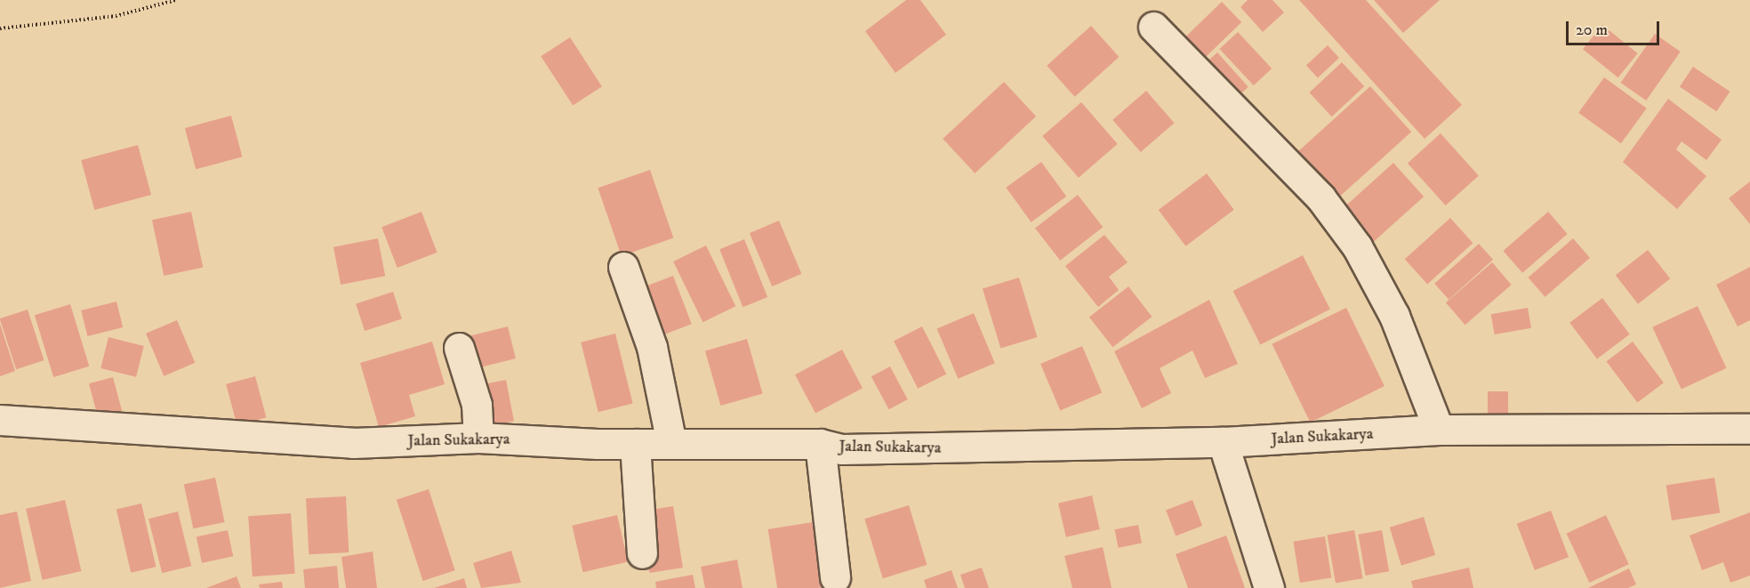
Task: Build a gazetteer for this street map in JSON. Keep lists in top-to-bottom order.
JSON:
{
  "streets": {
    "street": ["Jalan Sukakarya"]
  },
  "scale_bar": "20 m"
}
